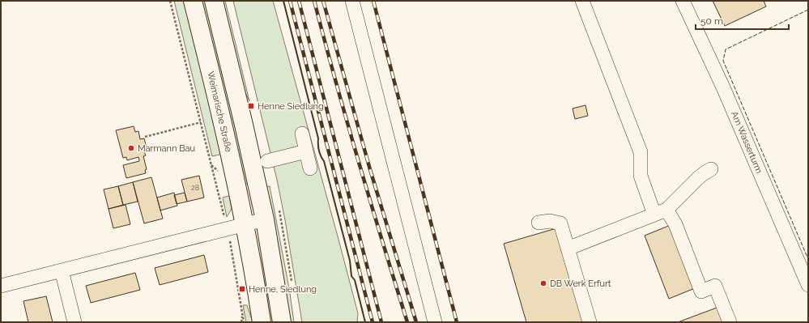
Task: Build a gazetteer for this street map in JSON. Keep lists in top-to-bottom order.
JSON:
{
  "streets": {
    "main road": ["Weimarische Straße"],
    "street": ["Am Wasserturm"]
  },
  "places": {
    "transit": ["Henne Siedlung", "Henne, Siedlung"],
    "other": ["Marmann Bau", "DB Werk Erfurt"]
  },
  "house_numbers": ["28"],
  "scale_bar": "50 m"
}
